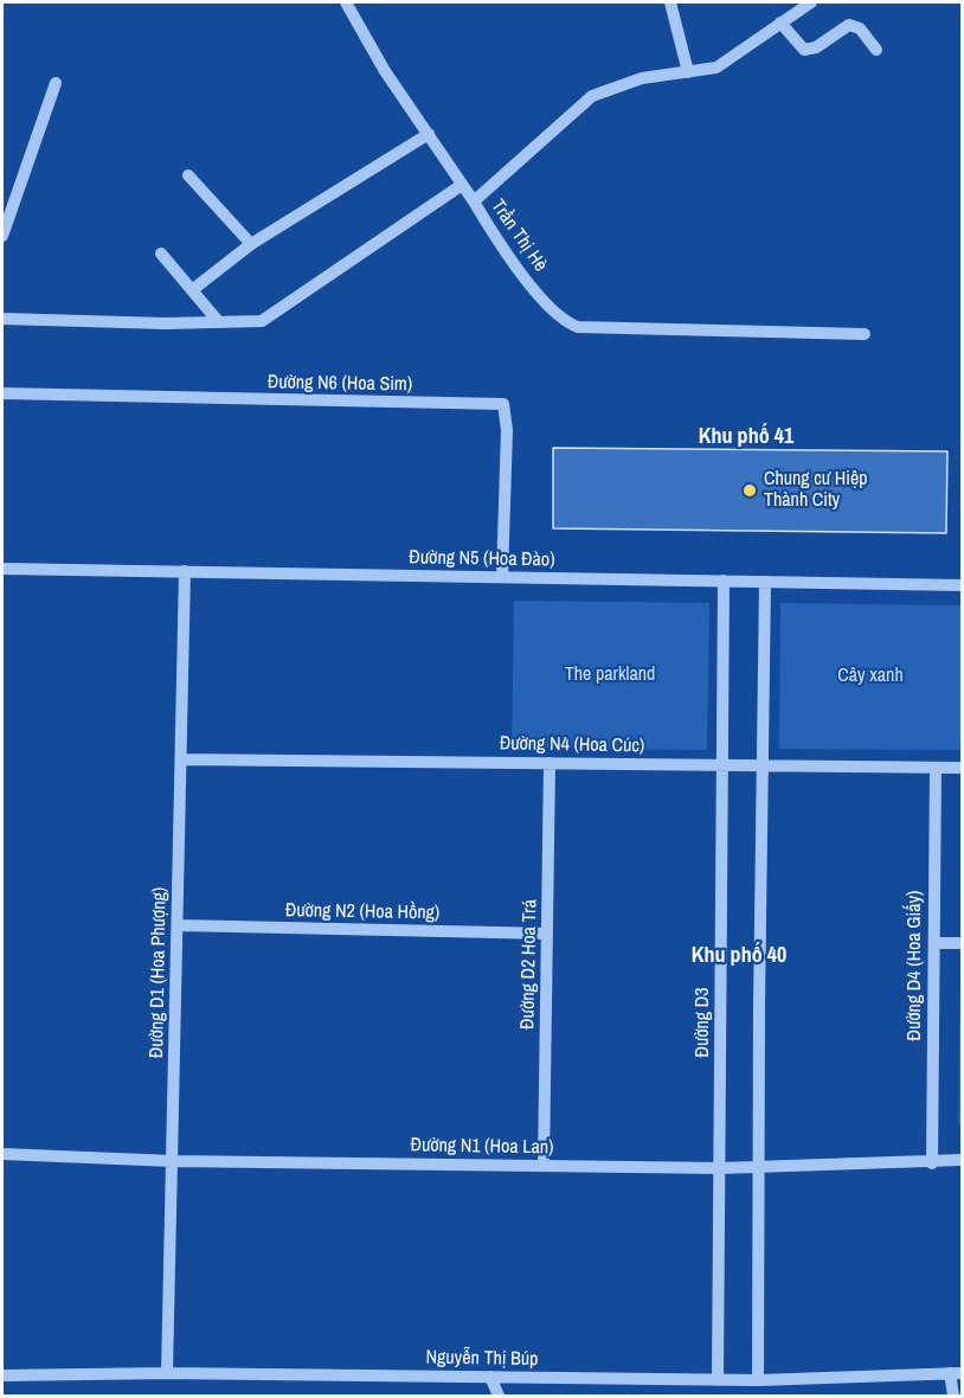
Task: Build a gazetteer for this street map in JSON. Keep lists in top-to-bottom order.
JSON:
{
  "streets": {
    "street": [
      "Trần Thị Hè",
      "Đường N6 (Hoa Sim)",
      "Đường N5 (Hoa Đào)",
      "Đường N4 (Hoa Cúc)",
      "Đường N2 (Hoa Hồng)",
      "Đường D2 Hoa Trá",
      "Đường D4 (Hoa Giấy)",
      "Đường D1 (Hoa Phượng)",
      "Đường D3",
      "Đường N1 (Hoa Lan)",
      "Nguyễn Thị Búp"
    ]
  },
  "crossings": [
    ["Đường N6 (Hoa Sim)", "Đường N5 (Hoa Đào)"],
    ["Đường N5 (Hoa Đào)", "Đường D1 (Hoa Phượng)"],
    ["Đường N5 (Hoa Đào)", "Đường D3"],
    ["Đường N4 (Hoa Cúc)", "Đường D2 Hoa Trá"],
    ["Đường N4 (Hoa Cúc)", "Đường D4 (Hoa Giấy)"],
    ["Đường N4 (Hoa Cúc)", "Đường D1 (Hoa Phượng)"],
    ["Đường N4 (Hoa Cúc)", "Đường D3"],
    ["Đường N2 (Hoa Hồng)", "Đường D2 Hoa Trá"],
    ["Đường N2 (Hoa Hồng)", "Đường D1 (Hoa Phượng)"],
    ["Đường D2 Hoa Trá", "Đường N1 (Hoa Lan)"],
    ["Đường D4 (Hoa Giấy)", "Đường N1 (Hoa Lan)"],
    ["Đường D1 (Hoa Phượng)", "Đường N1 (Hoa Lan)"],
    ["Đường D1 (Hoa Phượng)", "Nguyễn Thị Búp"],
    ["Đường D3", "Đường N1 (Hoa Lan)"],
    ["Đường D3", "Nguyễn Thị Búp"]
  ],
  "districts": ["Khu phố 41", "Khu phố 40"],
  "parks": ["The parkland", "Cây xanh"],
  "places": ["Chung cư Hiệp Thành City"]
}
